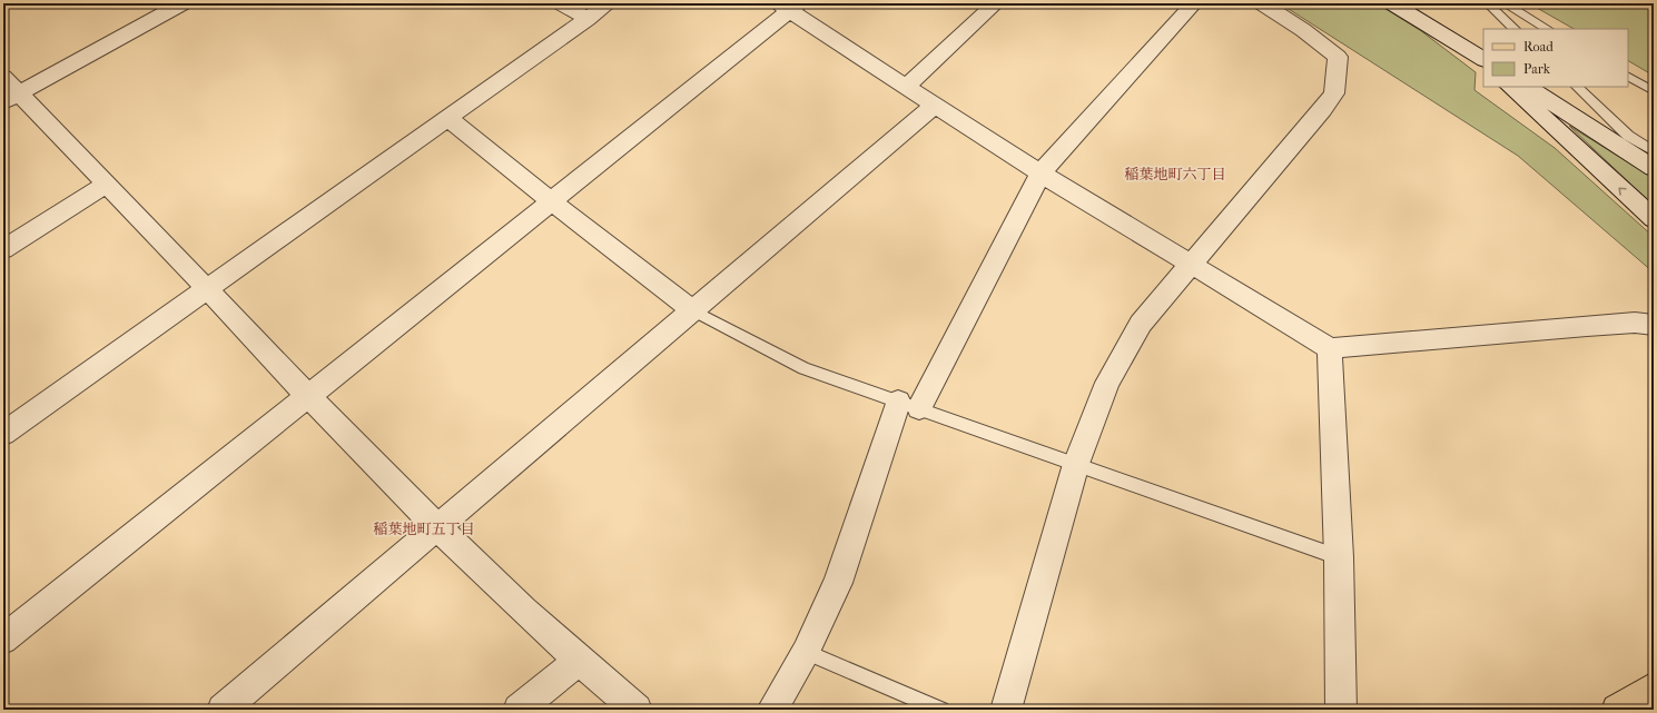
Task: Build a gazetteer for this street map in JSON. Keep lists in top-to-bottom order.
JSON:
{
  "districts": ["稲葉地町六丁目", "稲葉地町五丁目"],
  "legend": ["Road", "Park"]
}
